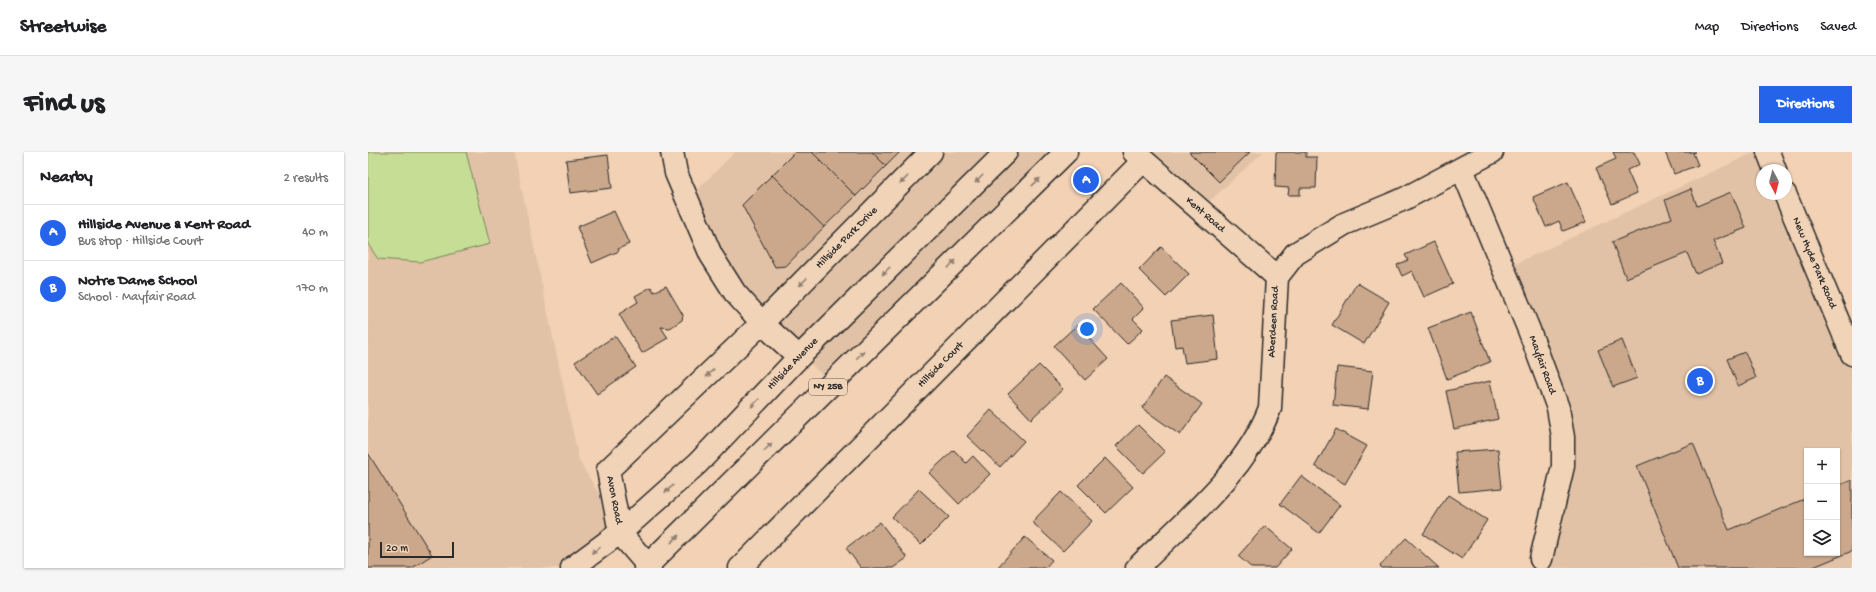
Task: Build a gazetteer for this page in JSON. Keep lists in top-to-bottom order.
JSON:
{
  "streets": {
    "street": [
      "Kent Road",
      "Hillside Park Drive",
      "New Hyde Park Road",
      "Aberdeen Road",
      "Hillside Avenue",
      "Hillside Court",
      "Mayfair Road",
      "NY 25B",
      "Avon Road"
    ]
  },
  "crossings": [
    ["Kent Road", "Aberdeen Road"],
    ["Kent Road", "Hillside Court"],
    ["Hillside Park Drive", "Avon Road"],
    ["Aberdeen Road", "Mayfair Road"],
    ["Hillside Avenue", "Avon Road"],
    ["NY 25B", "Avon Road"]
  ],
  "scale_bar": "20 m",
  "north": "bottom",
  "page": {
    "header": "Streetwise",
    "nav": ["Map", "Directions", "Saved"],
    "buttons": "Directions",
    "title": "Find us",
    "heading": ["Nearby", "2 results"],
    "pins": ["A", "B"],
    "list": [
      {
        "mark": "A",
        "name": "Hillside Avenue & Kent Road",
        "note": "Bus stop · Hillside Court",
        "value": "40 m"
      },
      {
        "mark": "B",
        "name": "Notre Dame School",
        "note": "School · Mayfair Road",
        "value": "170 m"
      }
    ],
    "map_buttons": ["+", "−"],
    "scale": "20 m"
  }
}
